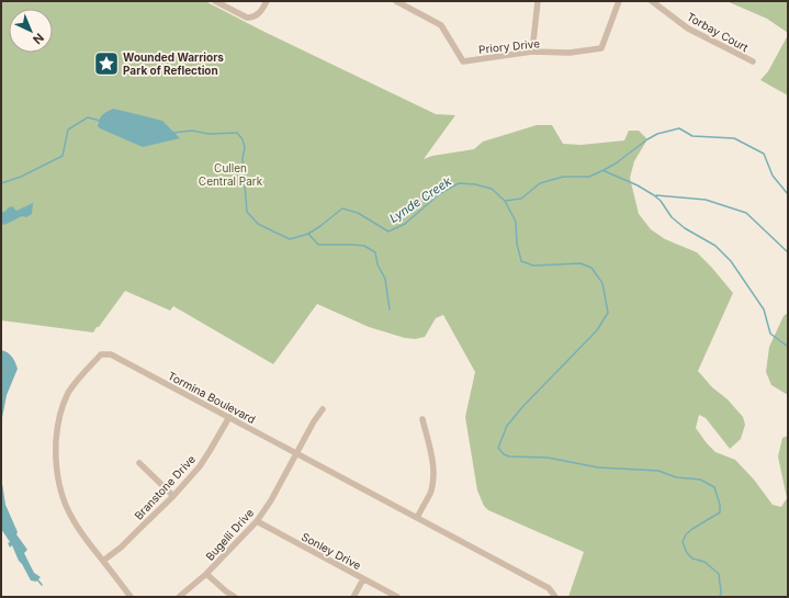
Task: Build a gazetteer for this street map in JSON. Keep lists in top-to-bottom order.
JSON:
{
  "streets": {
    "street": [
      "Torbay Court",
      "Priory Drive",
      "Tormina Boulevard",
      "Branstone Drive",
      "Bugelli Drive",
      "Sonley Drive"
    ]
  },
  "crossings": [
    ["Tormina Boulevard", "Branstone Drive"],
    ["Tormina Boulevard", "Bugelli Drive"],
    ["Bugelli Drive", "Sonley Drive"]
  ],
  "water": ["Lynde Creek"],
  "parks": ["Cullen Central Park"],
  "places": {
    "place": ["Wounded Warriors Park of Reflection"]
  },
  "north": "bottom right"
}
